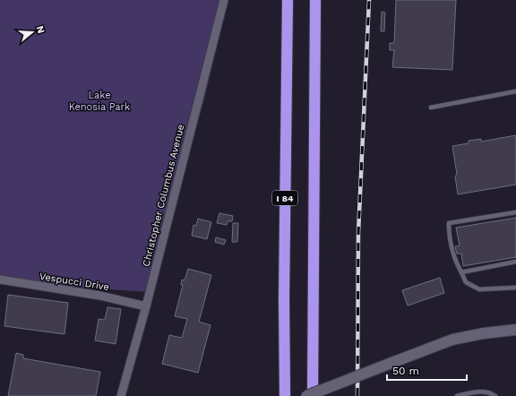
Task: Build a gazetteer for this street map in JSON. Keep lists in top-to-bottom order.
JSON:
{
  "streets": {
    "highway": ["I 84"],
    "street": ["Christopher Columbus Avenue", "Vespucci Drive"]
  },
  "crossings": [
    ["Christopher Columbus Avenue", "Vespucci Drive"]
  ],
  "parks": ["Lake Kenosia Park"],
  "scale_bar": "50 m",
  "north": "right"
}
